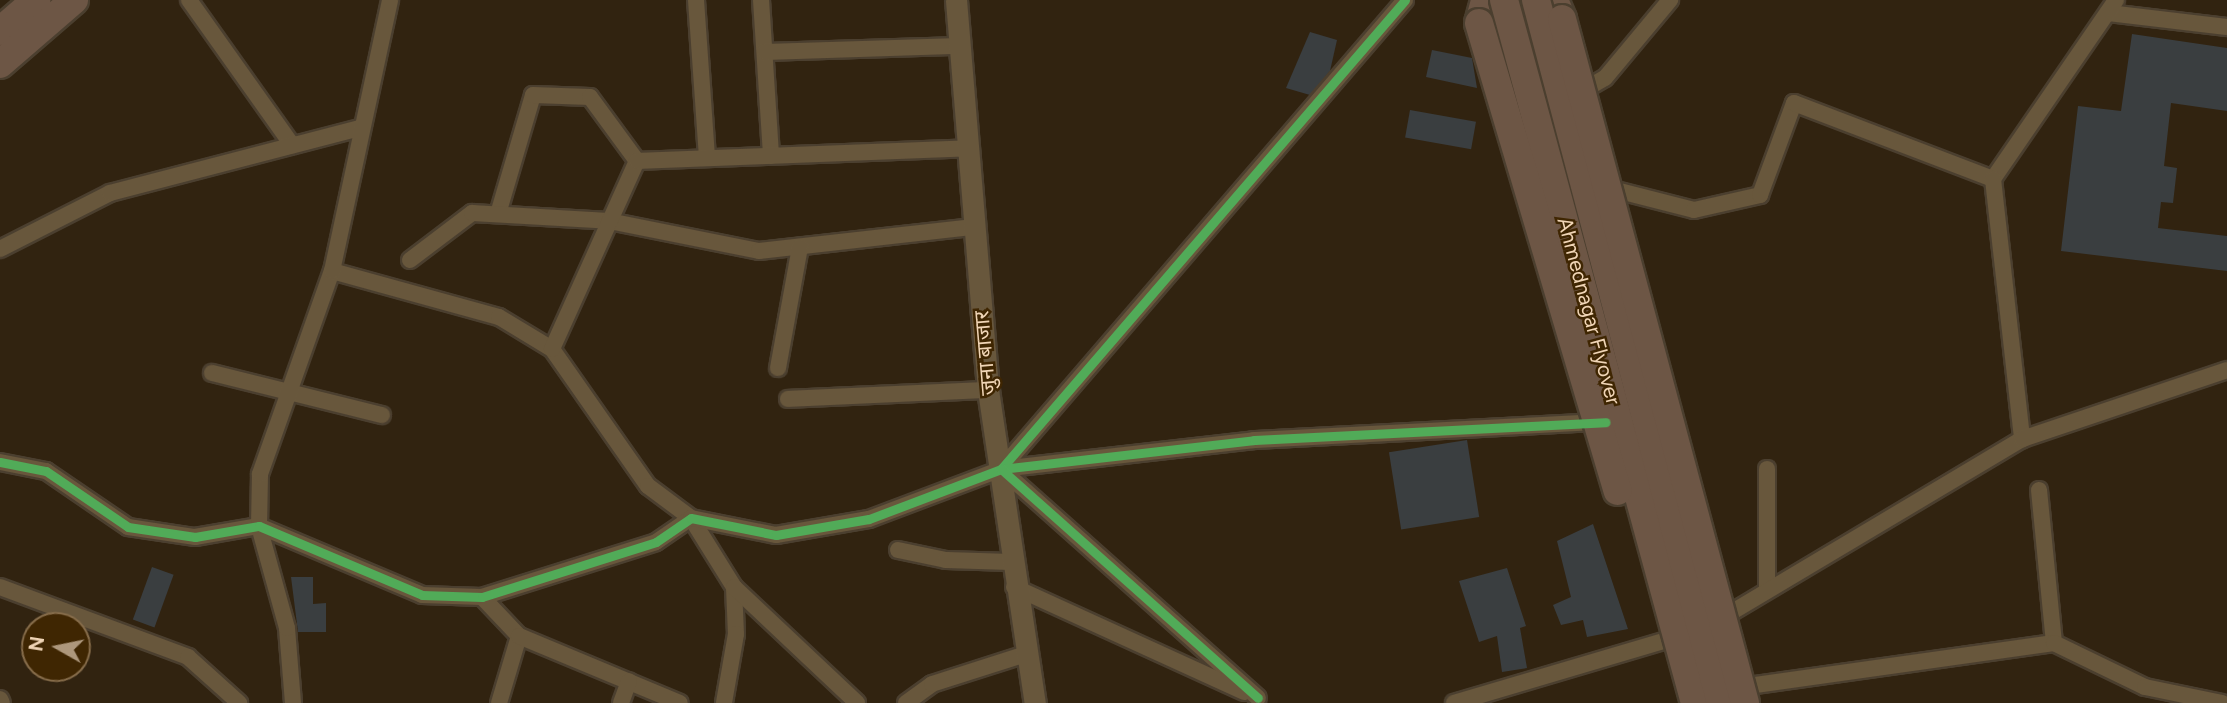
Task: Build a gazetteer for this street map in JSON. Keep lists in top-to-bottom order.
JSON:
{
  "streets": {
    "highway": ["Ahmednagar Flyover"],
    "street": ["जुना बाजार"]
  },
  "north": "left"
}
